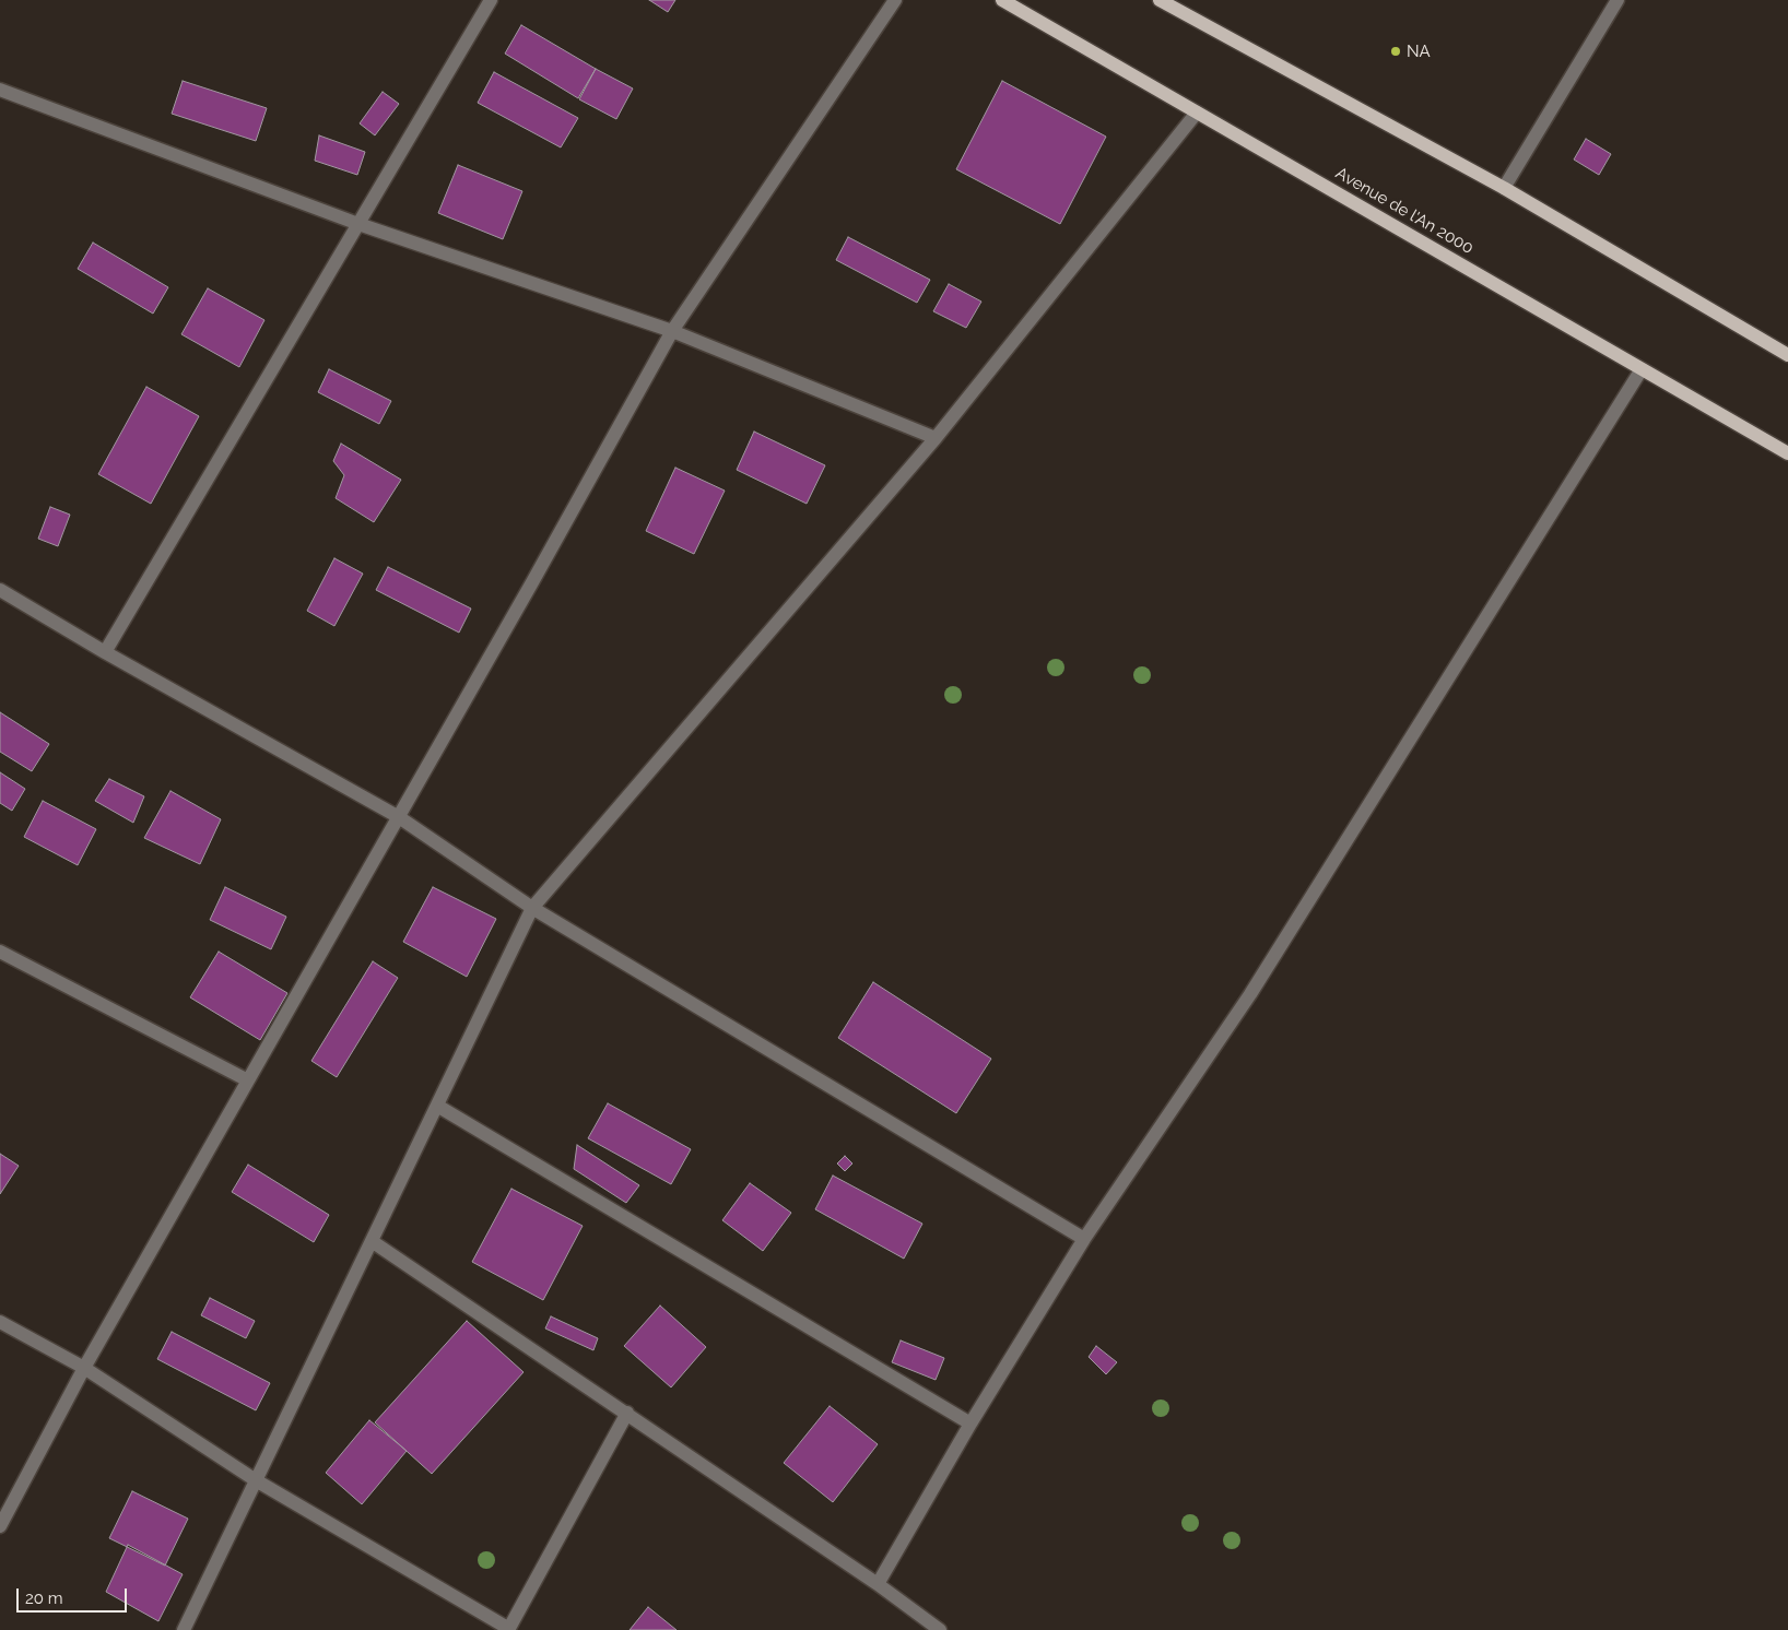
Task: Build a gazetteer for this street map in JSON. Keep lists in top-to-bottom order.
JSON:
{
  "streets": {
    "main road": ["Avenue de l'An 2000"]
  },
  "places": ["NA"],
  "scale_bar": "20 m"
}
